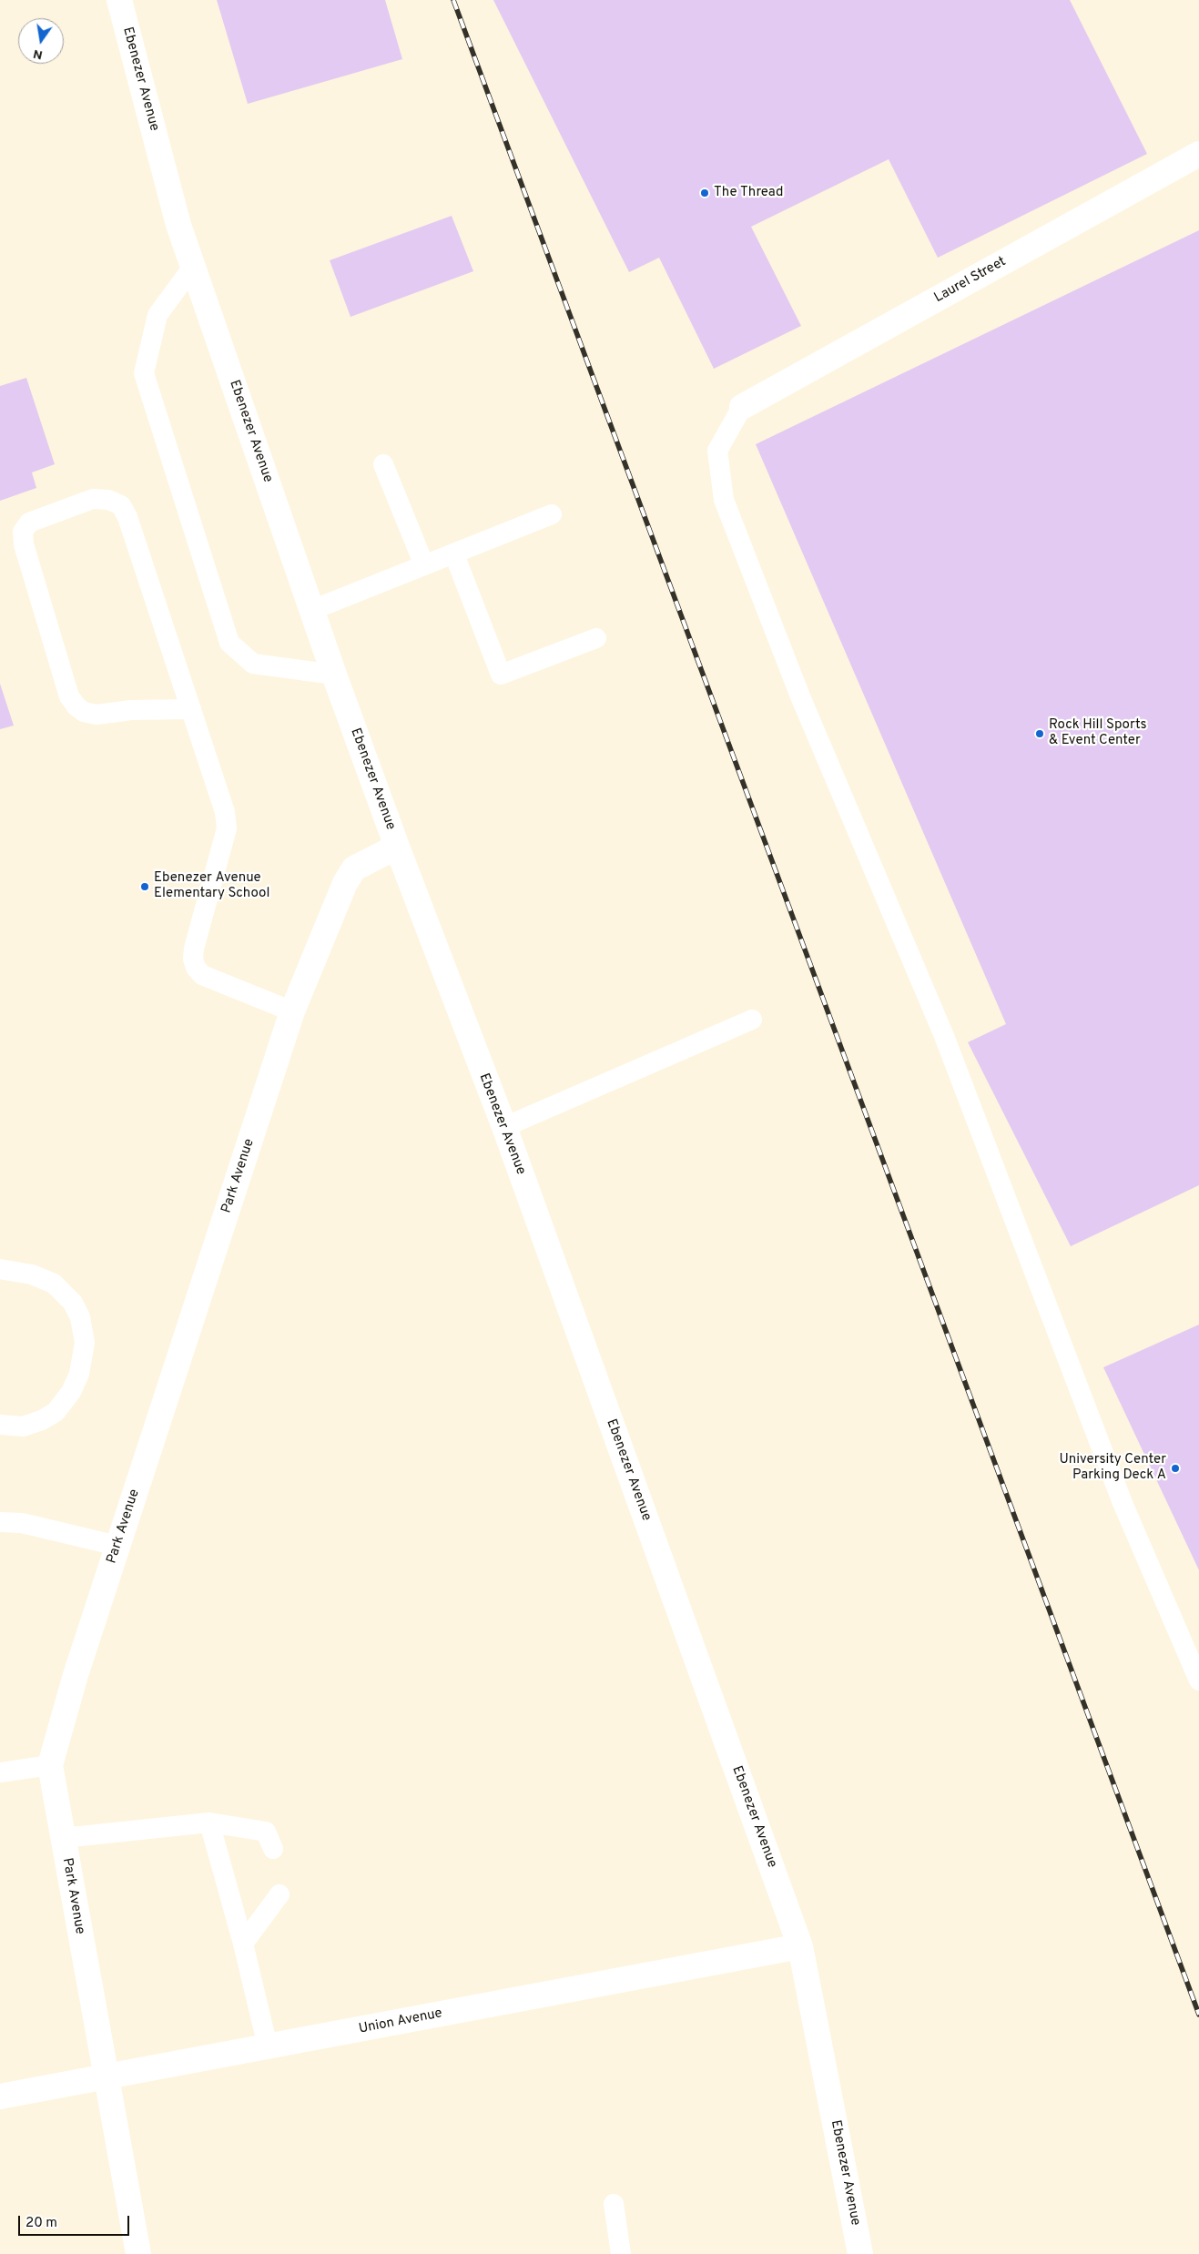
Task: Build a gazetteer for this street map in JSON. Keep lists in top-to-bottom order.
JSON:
{
  "streets": {
    "street": [
      "Ebenezer Avenue",
      "Laurel Street",
      "Park Avenue",
      "Union Avenue"
    ]
  },
  "crossings": [
    ["Ebenezer Avenue", "Park Avenue"],
    ["Ebenezer Avenue", "Union Avenue"],
    ["Park Avenue", "Union Avenue"]
  ],
  "places": [
    "The Thread",
    "Rock Hill Sports & Event Center",
    "Ebenezer Avenue Elementary School",
    "University Center Parking Deck A"
  ],
  "scale_bar": "20 m",
  "north": "bottom"
}
